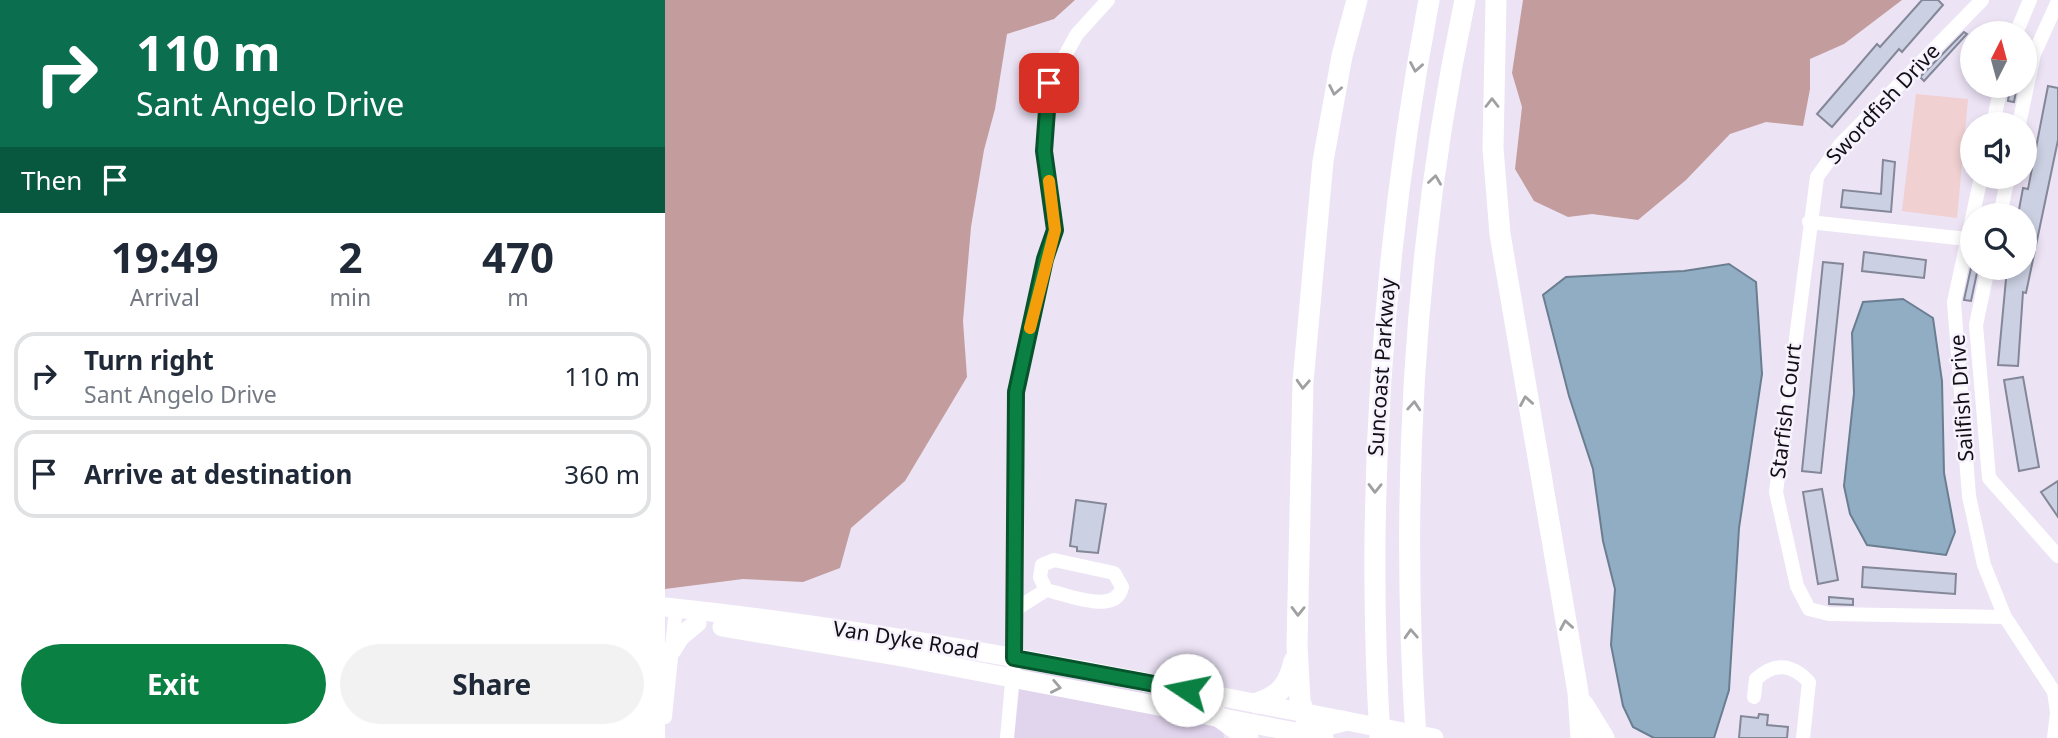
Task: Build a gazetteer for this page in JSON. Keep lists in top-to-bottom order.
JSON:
{
  "streets": {
    "highway": ["Suncoast Parkway"],
    "main road": ["Van Dyke Road"],
    "street": ["Swordfish Drive", "Sailfish Drive", "Starfish Court"]
  },
  "crossings": [
    ["Swordfish Drive", "Starfish Court"],
    ["Sailfish Drive", "Starfish Court"]
  ],
  "north": "top",
  "page": {
    "turn": ["110 m", "Sant Angelo Drive"],
    "then": "Then",
    "eta": [
      "19:49",
      "Arrival",
      "2",
      "min",
      "470",
      "m"
    ],
    "list": [
      {
        "name": "Turn right",
        "note": "Sant Angelo Drive",
        "value": "110 m"
      },
      {
        "name": "Arrive at destination",
        "value": "360 m"
      }
    ],
    "buttons": ["Exit", "Share"]
  }
}
